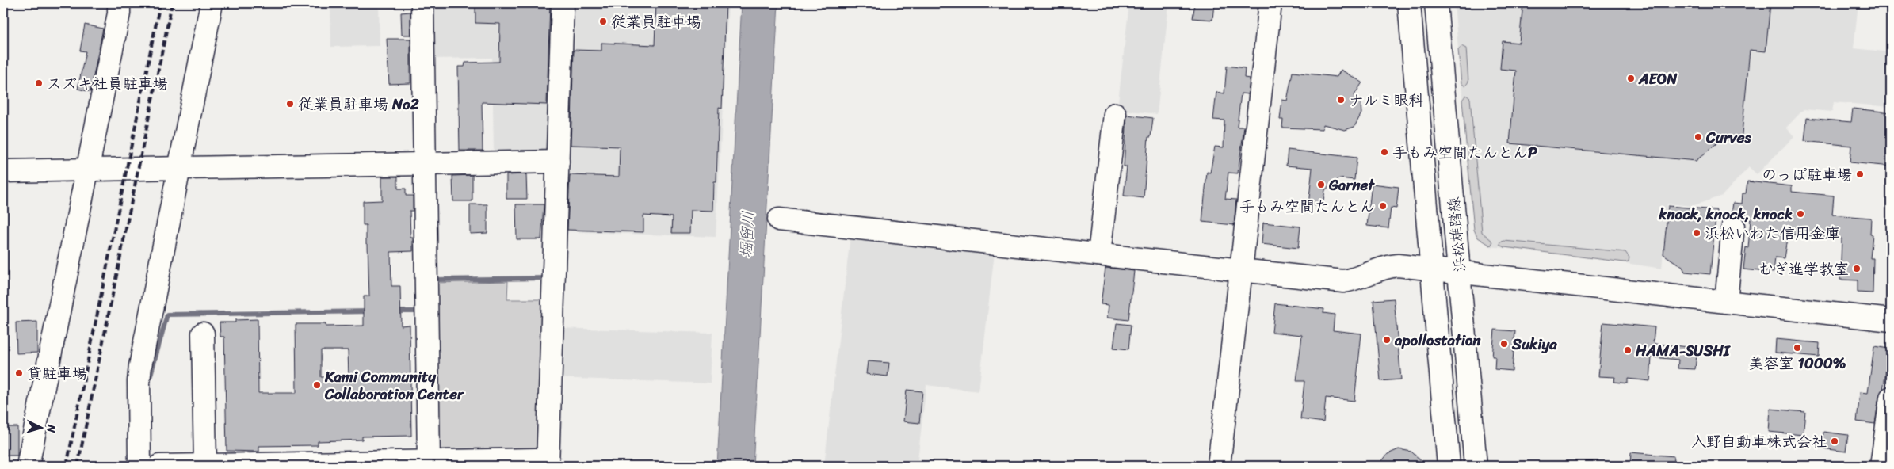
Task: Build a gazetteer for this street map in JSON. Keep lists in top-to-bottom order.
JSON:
{
  "streets": {
    "street": ["浜松雄踏線"]
  },
  "water": ["堀留川"],
  "places": [
    "従業員駐車場",
    "AEON",
    "スズキ社員駐車場",
    "ナルミ眼科",
    "従業員駐車場 No2",
    "Curves",
    "手もみ空間たんとんP",
    "のっぽ駐車場",
    "Garnet",
    "手もみ空間たんとん",
    "knock, knock, knock",
    "浜松いわた信用金庫",
    "むぎ進学教室",
    "apollostation",
    "Sukiya",
    "美容室 1000%",
    "HAMA-SUSHI",
    "貸駐車場",
    "Kami Community Collaboration Center",
    "入野自動車株式会社"
  ],
  "north": "right"
}
